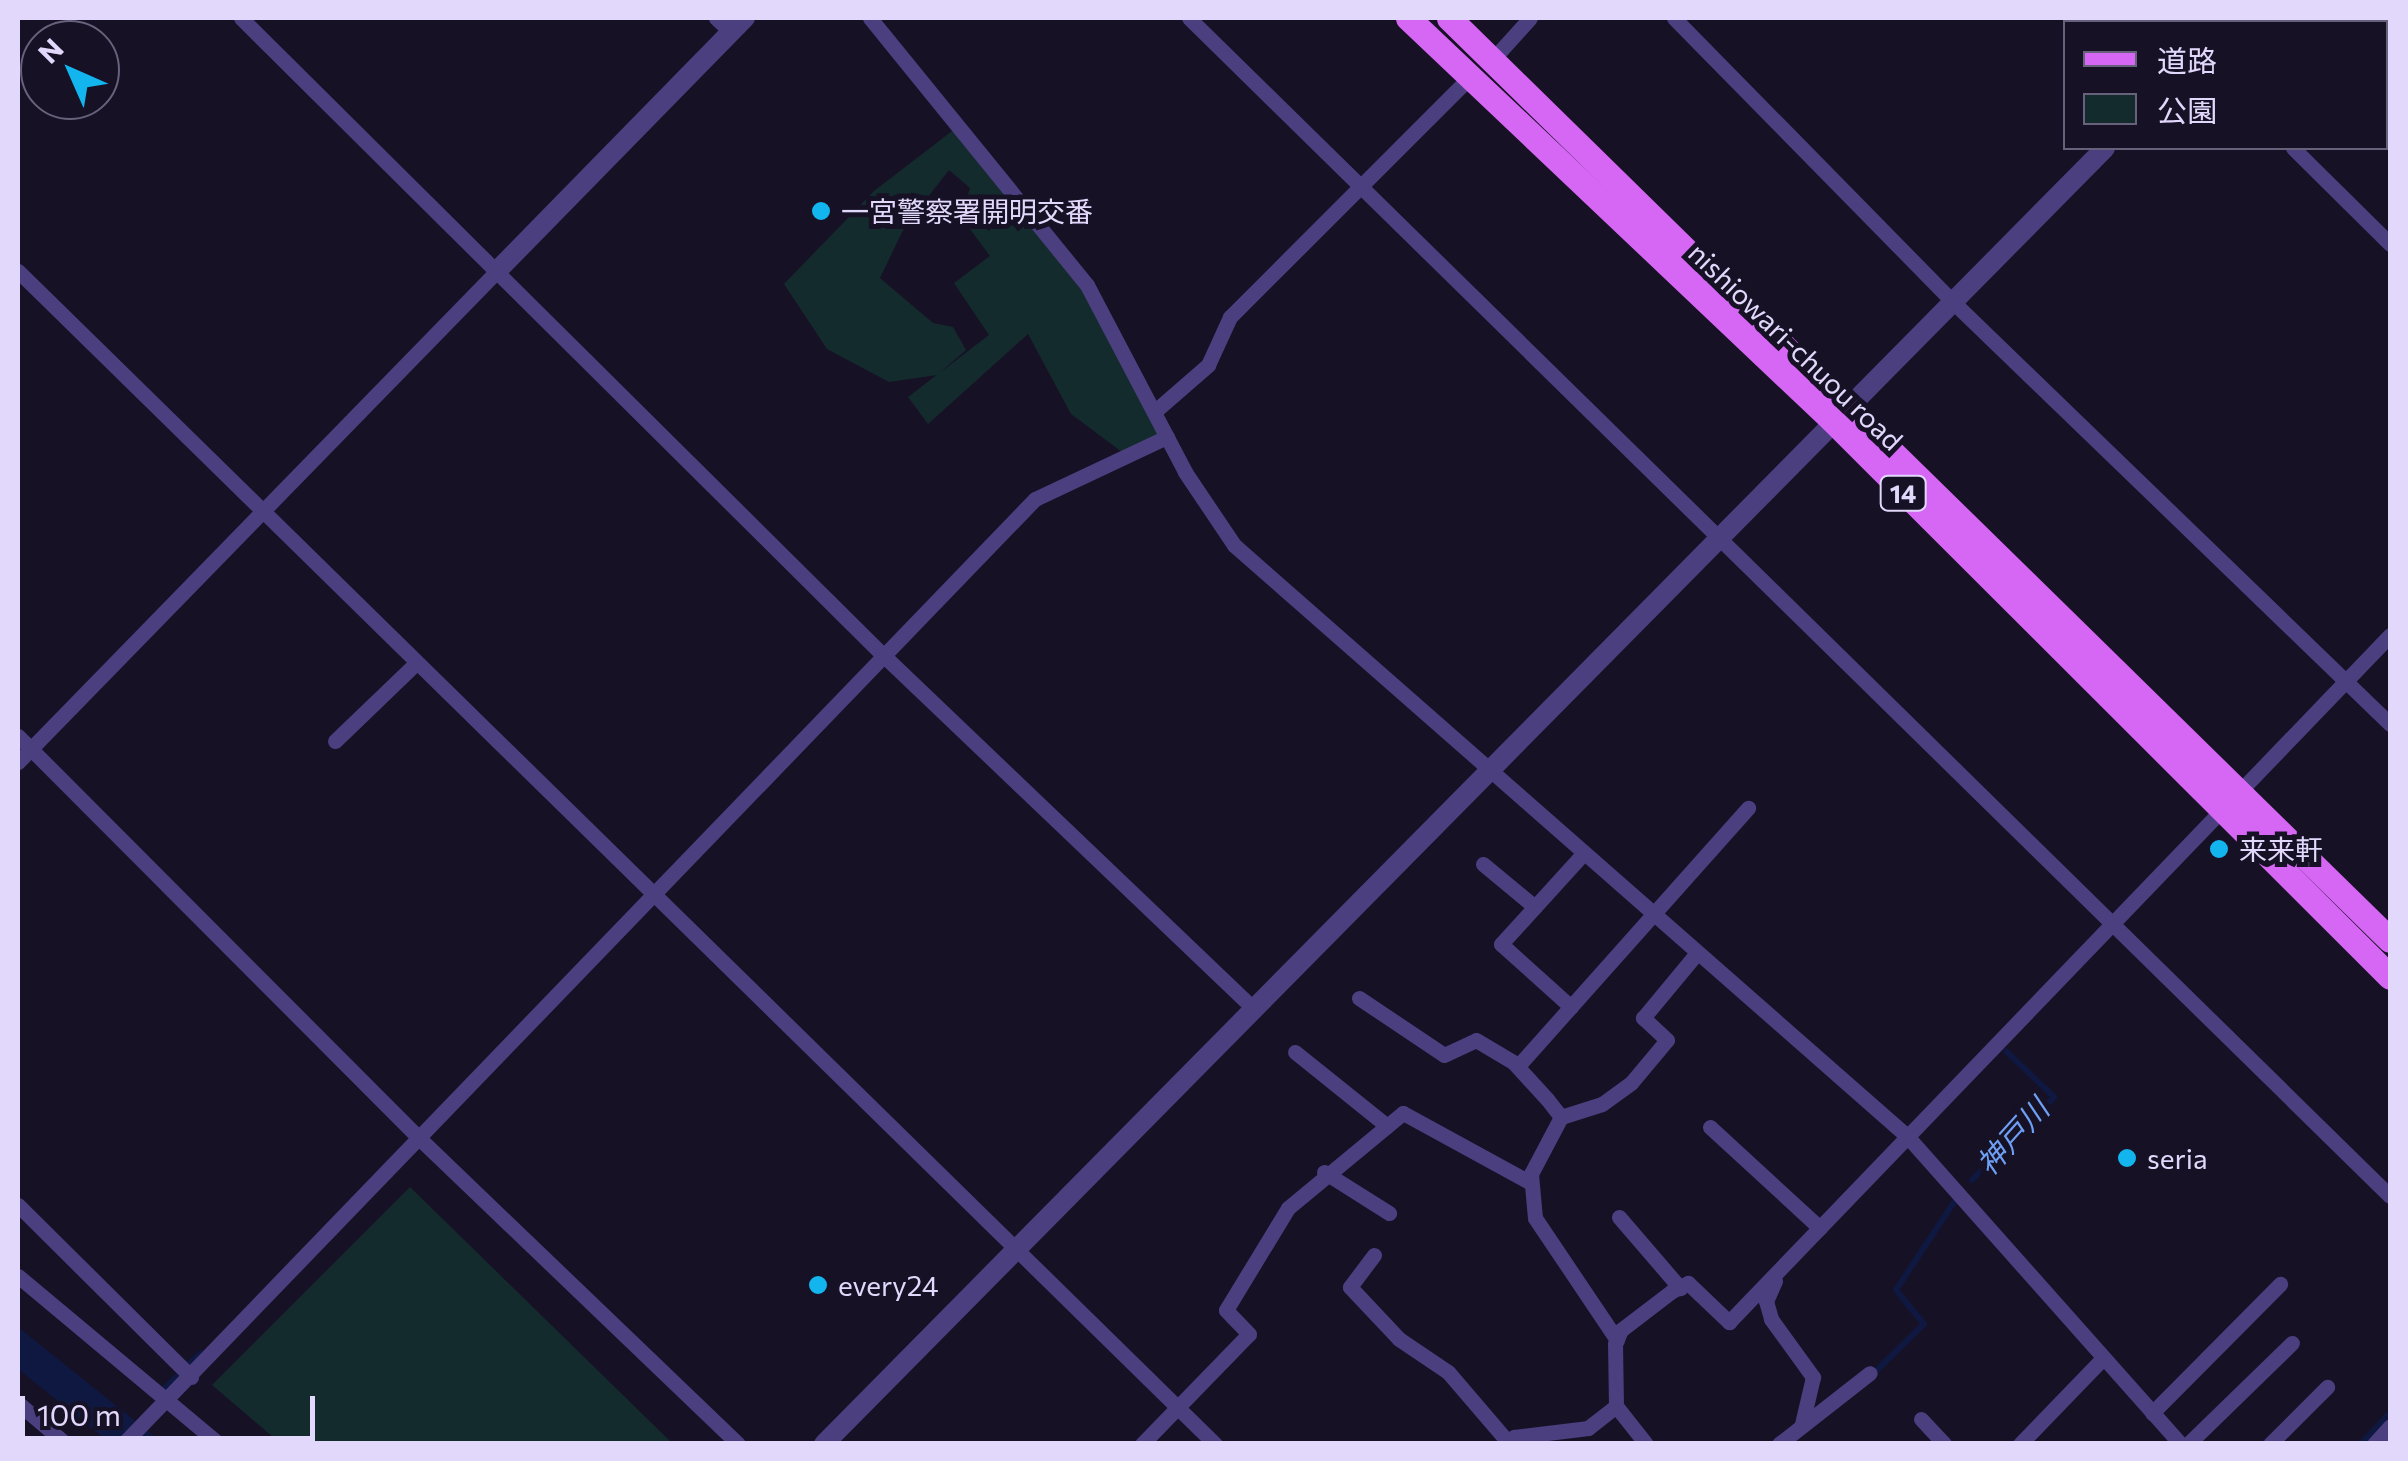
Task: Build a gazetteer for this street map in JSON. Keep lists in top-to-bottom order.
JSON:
{
  "streets": {
    "main road": ["nishiowari-chuou road", "14"]
  },
  "water": ["神戸川"],
  "places": [
    "一宮警察署開明交番",
    "来来軒",
    "seria",
    "every24"
  ],
  "legend": ["道路", "公園"],
  "scale_bar": "100 m",
  "north": "top left"
}
